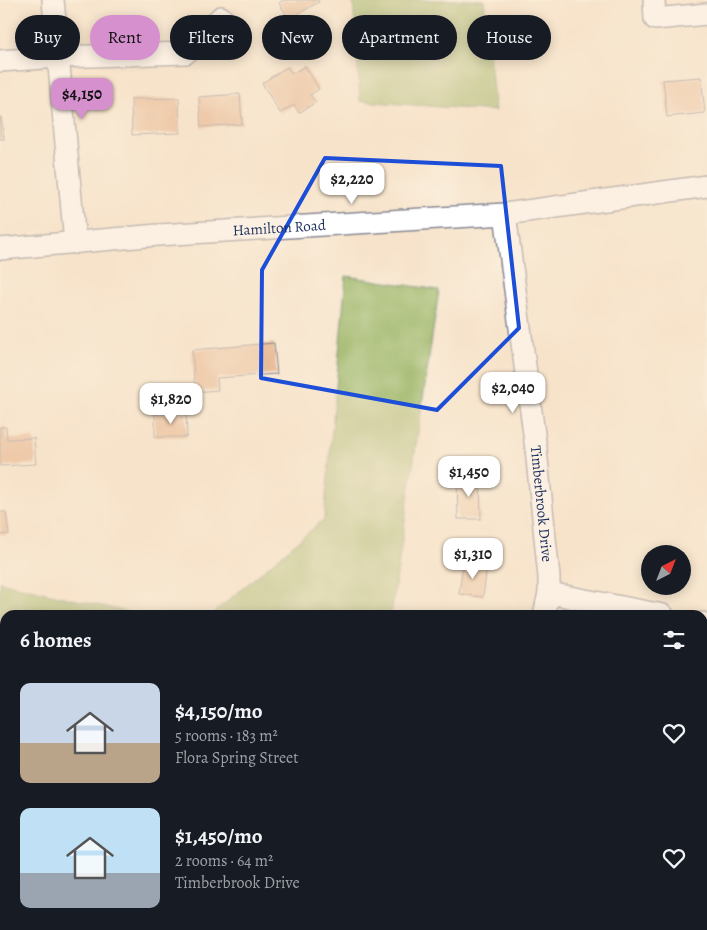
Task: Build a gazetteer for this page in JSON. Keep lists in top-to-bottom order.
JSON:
{
  "streets": {
    "street": ["Hamilton Road", "Timberbrook Drive"]
  },
  "crossings": [
    ["Hamilton Road", "Timberbrook Drive"]
  ],
  "north": "top right",
  "page": {
    "chip": [
      "Buy",
      "Rent",
      "Filters",
      "New",
      "Apartment",
      "House"
    ],
    "price": [
      "$4,150",
      "$2,220",
      "$2,040",
      "$1,820",
      "$1,450",
      "$1,310"
    ],
    "heading": "6 homes",
    "list": [
      {
        "name": "$4,150/mo",
        "note": "5 rooms · 183 m² · Flora Spring Street"
      },
      {
        "name": "$1,450/mo",
        "note": "2 rooms · 64 m² · Timberbrook Drive"
      }
    ]
  }
}
